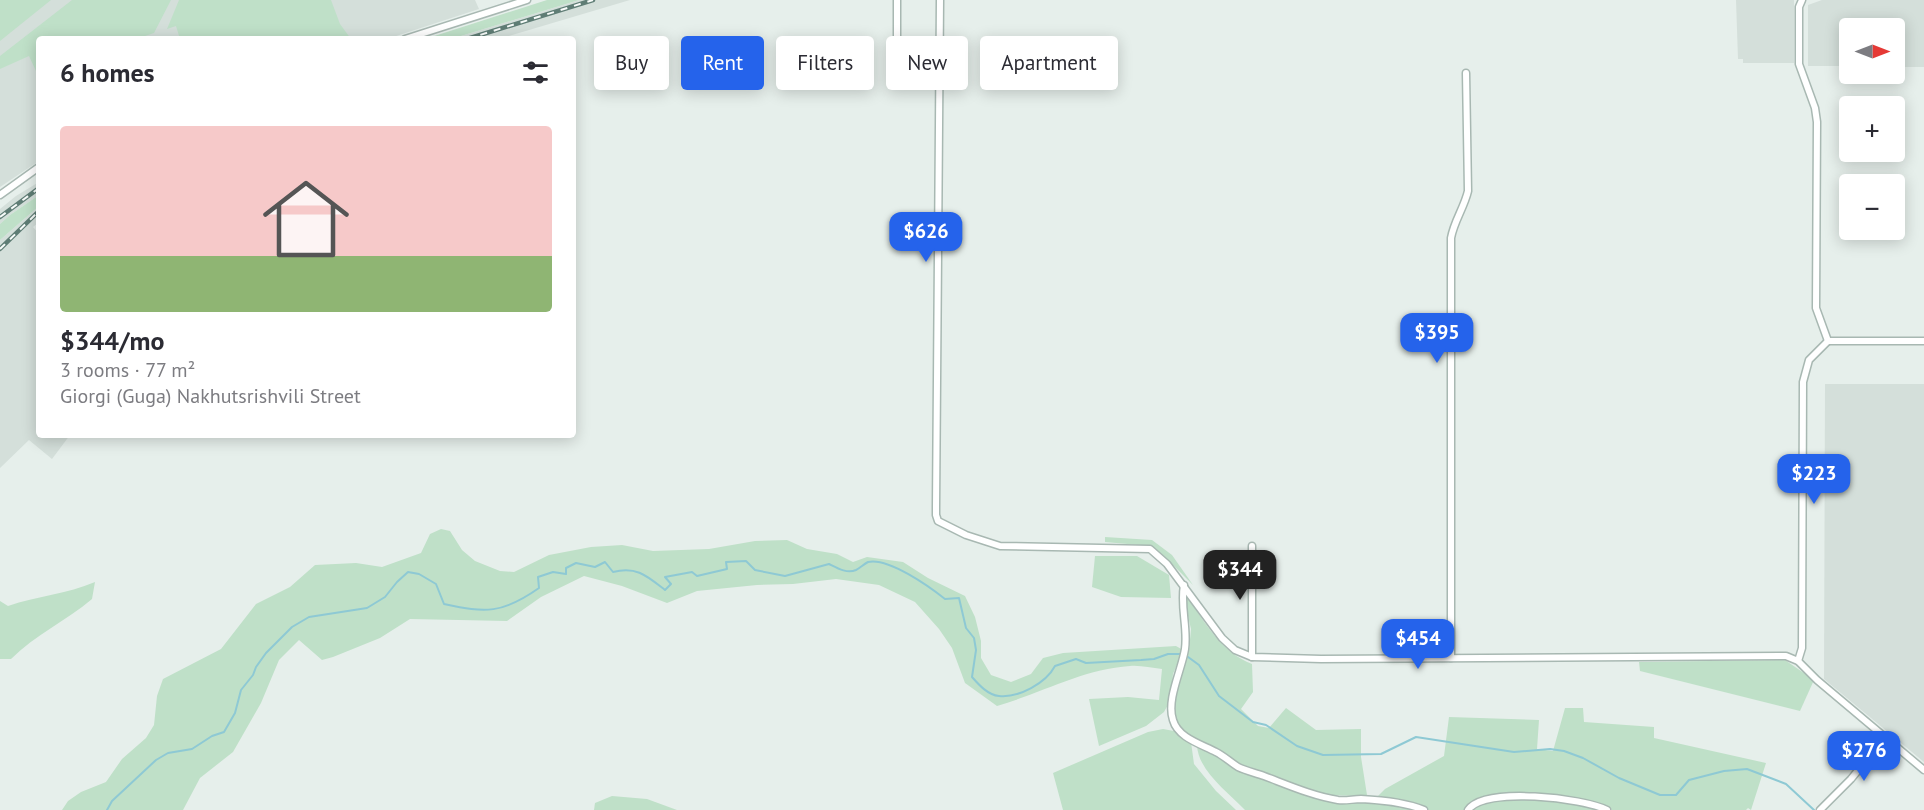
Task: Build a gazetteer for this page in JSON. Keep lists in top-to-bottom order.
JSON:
{
  "north": "right",
  "page": {
    "map_buttons": ["+", "−"],
    "chip": [
      "Buy",
      "Rent",
      "Filters",
      "New",
      "Apartment"
    ],
    "heading": "6 homes",
    "list": [
      {
        "name": "$344/mo",
        "note": "3 rooms · 77 m² · Giorgi (Guga) Nakhutsrishvili Street"
      }
    ],
    "price": [
      "$626",
      "$395",
      "$223",
      "$344",
      "$454",
      "$276"
    ]
  }
}
